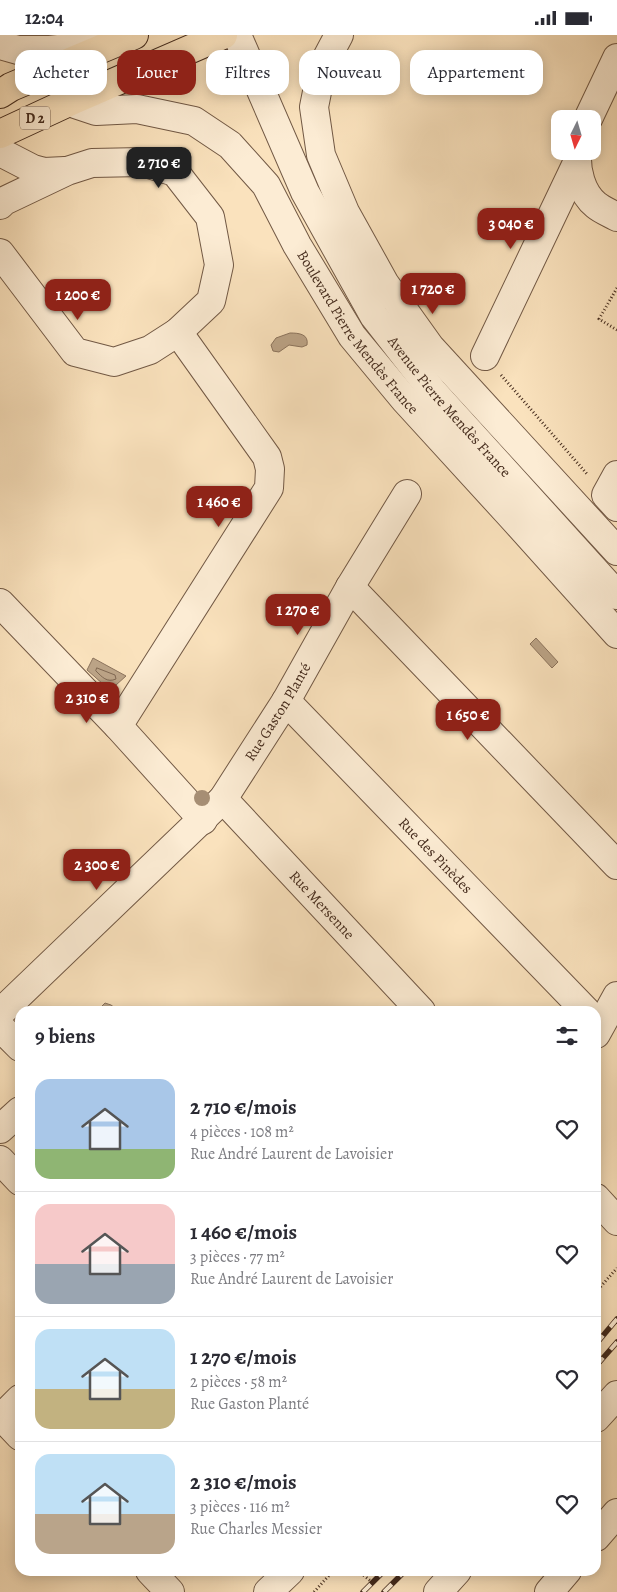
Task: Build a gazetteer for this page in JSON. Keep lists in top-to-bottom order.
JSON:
{
  "streets": {
    "main road": ["D 2"],
    "street": [
      "Boulevard Pierre Mendès France",
      "Avenue Pierre Mendès France",
      "Rue Gaston Planté",
      "Rue des Pinèdes",
      "Rue Mersenne"
    ]
  },
  "crossings": [
    ["D 2", "Boulevard Pierre Mendès France"],
    ["Rue Gaston Planté", "Rue des Pinèdes"],
    ["Rue Gaston Planté", "Rue Mersenne"]
  ],
  "north": "bottom",
  "page": {
    "status": "12:04",
    "chip": [
      "Acheter",
      "Louer",
      "Filtres",
      "Nouveau",
      "Appartement"
    ],
    "price": [
      "2 710 €",
      "3 040 €",
      "1 720 €",
      "1 200 €",
      "1 460 €",
      "1 270 €",
      "2 310 €",
      "1 650 €",
      "2 300 €"
    ],
    "heading": "9 biens",
    "list": [
      {
        "name": "2 710 €/mois",
        "note": "4 pièces · 108 m² · Rue André Laurent de Lavoisier"
      },
      {
        "name": "1 460 €/mois",
        "note": "3 pièces · 77 m² · Rue André Laurent de Lavoisier"
      },
      {
        "name": "1 270 €/mois",
        "note": "2 pièces · 58 m² · Rue Gaston Planté"
      },
      {
        "name": "2 310 €/mois",
        "note": "3 pièces · 116 m² · Rue Charles Messier"
      }
    ]
  }
}
